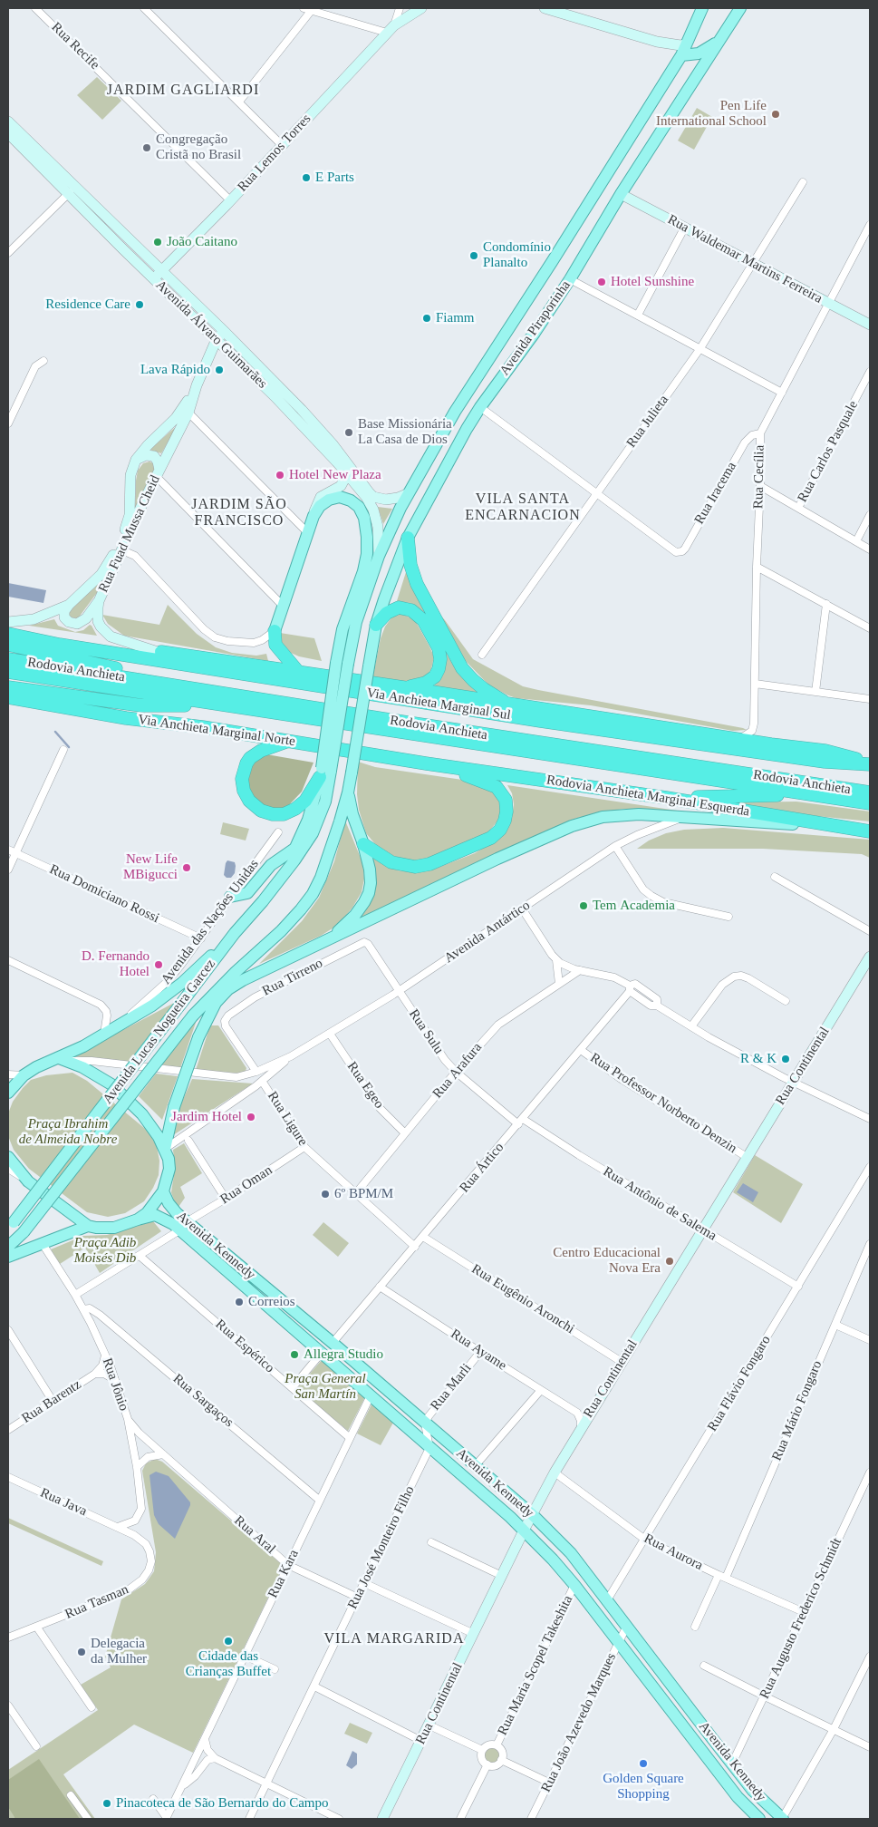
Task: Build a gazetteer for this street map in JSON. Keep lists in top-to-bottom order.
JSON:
{
  "streets": {
    "highway": [
      "Rodovia Anchieta",
      "Via Anchieta Marginal Sul",
      "Via Anchieta Marginal Norte",
      "Rodovia Anchieta Marginal Esquerda"
    ],
    "main road": [
      "Avenida Piraporinha",
      "Avenida das Nações Unidas",
      "Avenida Lucas Nogueira Garcez",
      "Avenida Kennedy"
    ],
    "street": [
      "Rua Recife",
      "Rua Lemos Torres",
      "Rua Waldemar Martins Ferreira",
      "Avenida Álvaro Guimarães",
      "Rua Julieta",
      "Rua Carlos Pasquale",
      "Rua Cecília",
      "Rua Iracema",
      "Rua Fuad Mussa Cheid",
      "Rua Domiciano Rossi",
      "Avenida Antártico",
      "Rua Tirreno",
      "Rua Sulu",
      "Rua Continental",
      "Rua Arafura",
      "Rua Egeo",
      "Rua Professor Norberto Denzin",
      "Rua Ligure",
      "Rua Ártico",
      "Rua Oman",
      "Rua Antônio de Salema",
      "Rua Eugênio Aronchi",
      "Rua Espérico",
      "Rua Ayame",
      "Rua Flávio Fongaro",
      "Rua Jônio",
      "Rua Marli",
      "Rua Sargaços",
      "Rua Barentz",
      "Rua Mário Fongaro",
      "Rua Java",
      "Rua Aral",
      "Rua José Monteiro Filho",
      "Rua Aurora",
      "Rua Kara",
      "Rua Tasman",
      "Rua Augusto Frederico Schmidt",
      "Rua Maria Scopel Takeshita",
      "Rua João Azevedo Marques"
    ]
  },
  "crossings": [
    ["Rua Recife", "Rua Lemos Torres"],
    ["Rua Lemos Torres", "Avenida Álvaro Guimarães"],
    ["Rua Waldemar Martins Ferreira", "Avenida Piraporinha"],
    ["Rua Waldemar Martins Ferreira", "Rua Julieta"],
    ["Rua Waldemar Martins Ferreira", "Rua Cecília"],
    ["Avenida Piraporinha", "Avenida Álvaro Guimarães"],
    ["Avenida Piraporinha", "Avenida Lucas Nogueira Garcez"],
    ["Avenida Álvaro Guimarães", "Rua Fuad Mussa Cheid"],
    ["Rua Julieta", "Rua Iracema"],
    ["Rua Cecília", "Rua Iracema"],
    ["Via Anchieta Marginal Norte", "Rodovia Anchieta Marginal Esquerda"],
    ["Rodovia Anchieta Marginal Esquerda", "Avenida Lucas Nogueira Garcez"],
    ["Rua Domiciano Rossi", "Avenida das Nações Unidas"],
    ["Avenida das Nações Unidas", "Avenida Antártico"],
    ["Avenida das Nações Unidas", "Avenida Lucas Nogueira Garcez"],
    ["Avenida Antártico", "Rua Tirreno"],
    ["Avenida Antártico", "Avenida Lucas Nogueira Garcez"],
    ["Avenida Antártico", "Rua Sulu"],
    ["Avenida Antártico", "Rua Egeo"],
    ["Avenida Antártico", "Rua Ligure"],
    ["Rua Tirreno", "Rua Sulu"],
    ["Rua Sulu", "Rua Arafura"],
    ["Rua Sulu", "Rua Ártico"],
    ["Rua Sulu", "Rua Antônio de Salema"],
    ["Rua Continental", "Rua Professor Norberto Denzin"],
    ["Rua Continental", "Rua Antônio de Salema"],
    ["Rua Continental", "Avenida Kennedy"],
    ["Rua Continental", "Rua Eugênio Aronchi"],
    ["Rua Continental", "Rua Aurora"],
    ["Rua Arafura", "Rua Egeo"],
    ["Rua Arafura", "Rua Ligure"],
    ["Rua Professor Norberto Denzin", "Rua Ártico"],
    ["Rua Ligure", "Rua Ártico"],
    ["Rua Ligure", "Rua Oman"],
    ["Rua Ártico", "Rua Antônio de Salema"],
    ["Rua Ártico", "Avenida Kennedy"],
    ["Rua Ártico", "Rua Eugênio Aronchi"],
    ["Rua Ártico", "Rua Ayame"],
    ["Rua Oman", "Avenida Kennedy"],
    ["Rua Antônio de Salema", "Rua Flávio Fongaro"],
    ["Avenida Kennedy", "Rua Flávio Fongaro"],
    ["Avenida Kennedy", "Rua Marli"],
    ["Avenida Kennedy", "Rua José Monteiro Filho"],
    ["Avenida Kennedy", "Rua Kara"],
    ["Avenida Kennedy", "Rua Augusto Frederico Schmidt"],
    ["Avenida Kennedy", "Rua Maria Scopel Takeshita"],
    ["Avenida Kennedy", "Rua João Azevedo Marques"],
    ["Rua Espérico", "Rua Kara"],
    ["Rua Ayame", "Rua Marli"],
    ["Rua Flávio Fongaro", "Rua Aurora"],
    ["Rua Jônio", "Rua Sargaços"],
    ["Rua Jônio", "Rua Barentz"],
    ["Rua Jônio", "Rua Java"],
    ["Rua Jônio", "Rua Aral"],
    ["Rua Jônio", "Rua Tasman"],
    ["Rua Sargaços", "Rua Kara"],
    ["Rua Mário Fongaro", "Rua Aurora"],
    ["Rua Java", "Rua Tasman"],
    ["Rua Aral", "Rua José Monteiro Filho"],
    ["Rua Aral", "Rua Kara"],
    ["Rua Aurora", "Rua Augusto Frederico Schmidt"]
  ],
  "districts": [
    "JARDIM GAGLIARDI",
    "VILA SANTA ENCARNACION",
    "JARDIM SÃO FRANCISCO",
    "VILA MARGARIDA"
  ],
  "parks": ["Praça Ibrahim de Almeida Nobre", "Praça Adib Moisés Dib", "Praça General San Martín"],
  "places": [
    "Pen Life International School",
    "Congregação Cristã no Brasil",
    "E Parts",
    "João Caitano",
    "Condomínio Planalto",
    "Hotel Sunshine",
    "Residence Care",
    "Fiamm",
    "Lava Rápido",
    "Base Missionária La Casa de Dios",
    "Hotel New Plaza",
    "New Life MBigucci",
    "Tem Academia",
    "D. Fernando Hotel",
    "R & K",
    "Jardim Hotel",
    "6º BPM/M",
    "Centro Educacional Nova Era",
    "Correios",
    "Allegra Studio",
    "Cidade das Crianças Buffet",
    "Delegacia da Mulher",
    "Golden Square Shopping",
    "Pinacoteca de São Bernardo do Campo"
  ]
}
